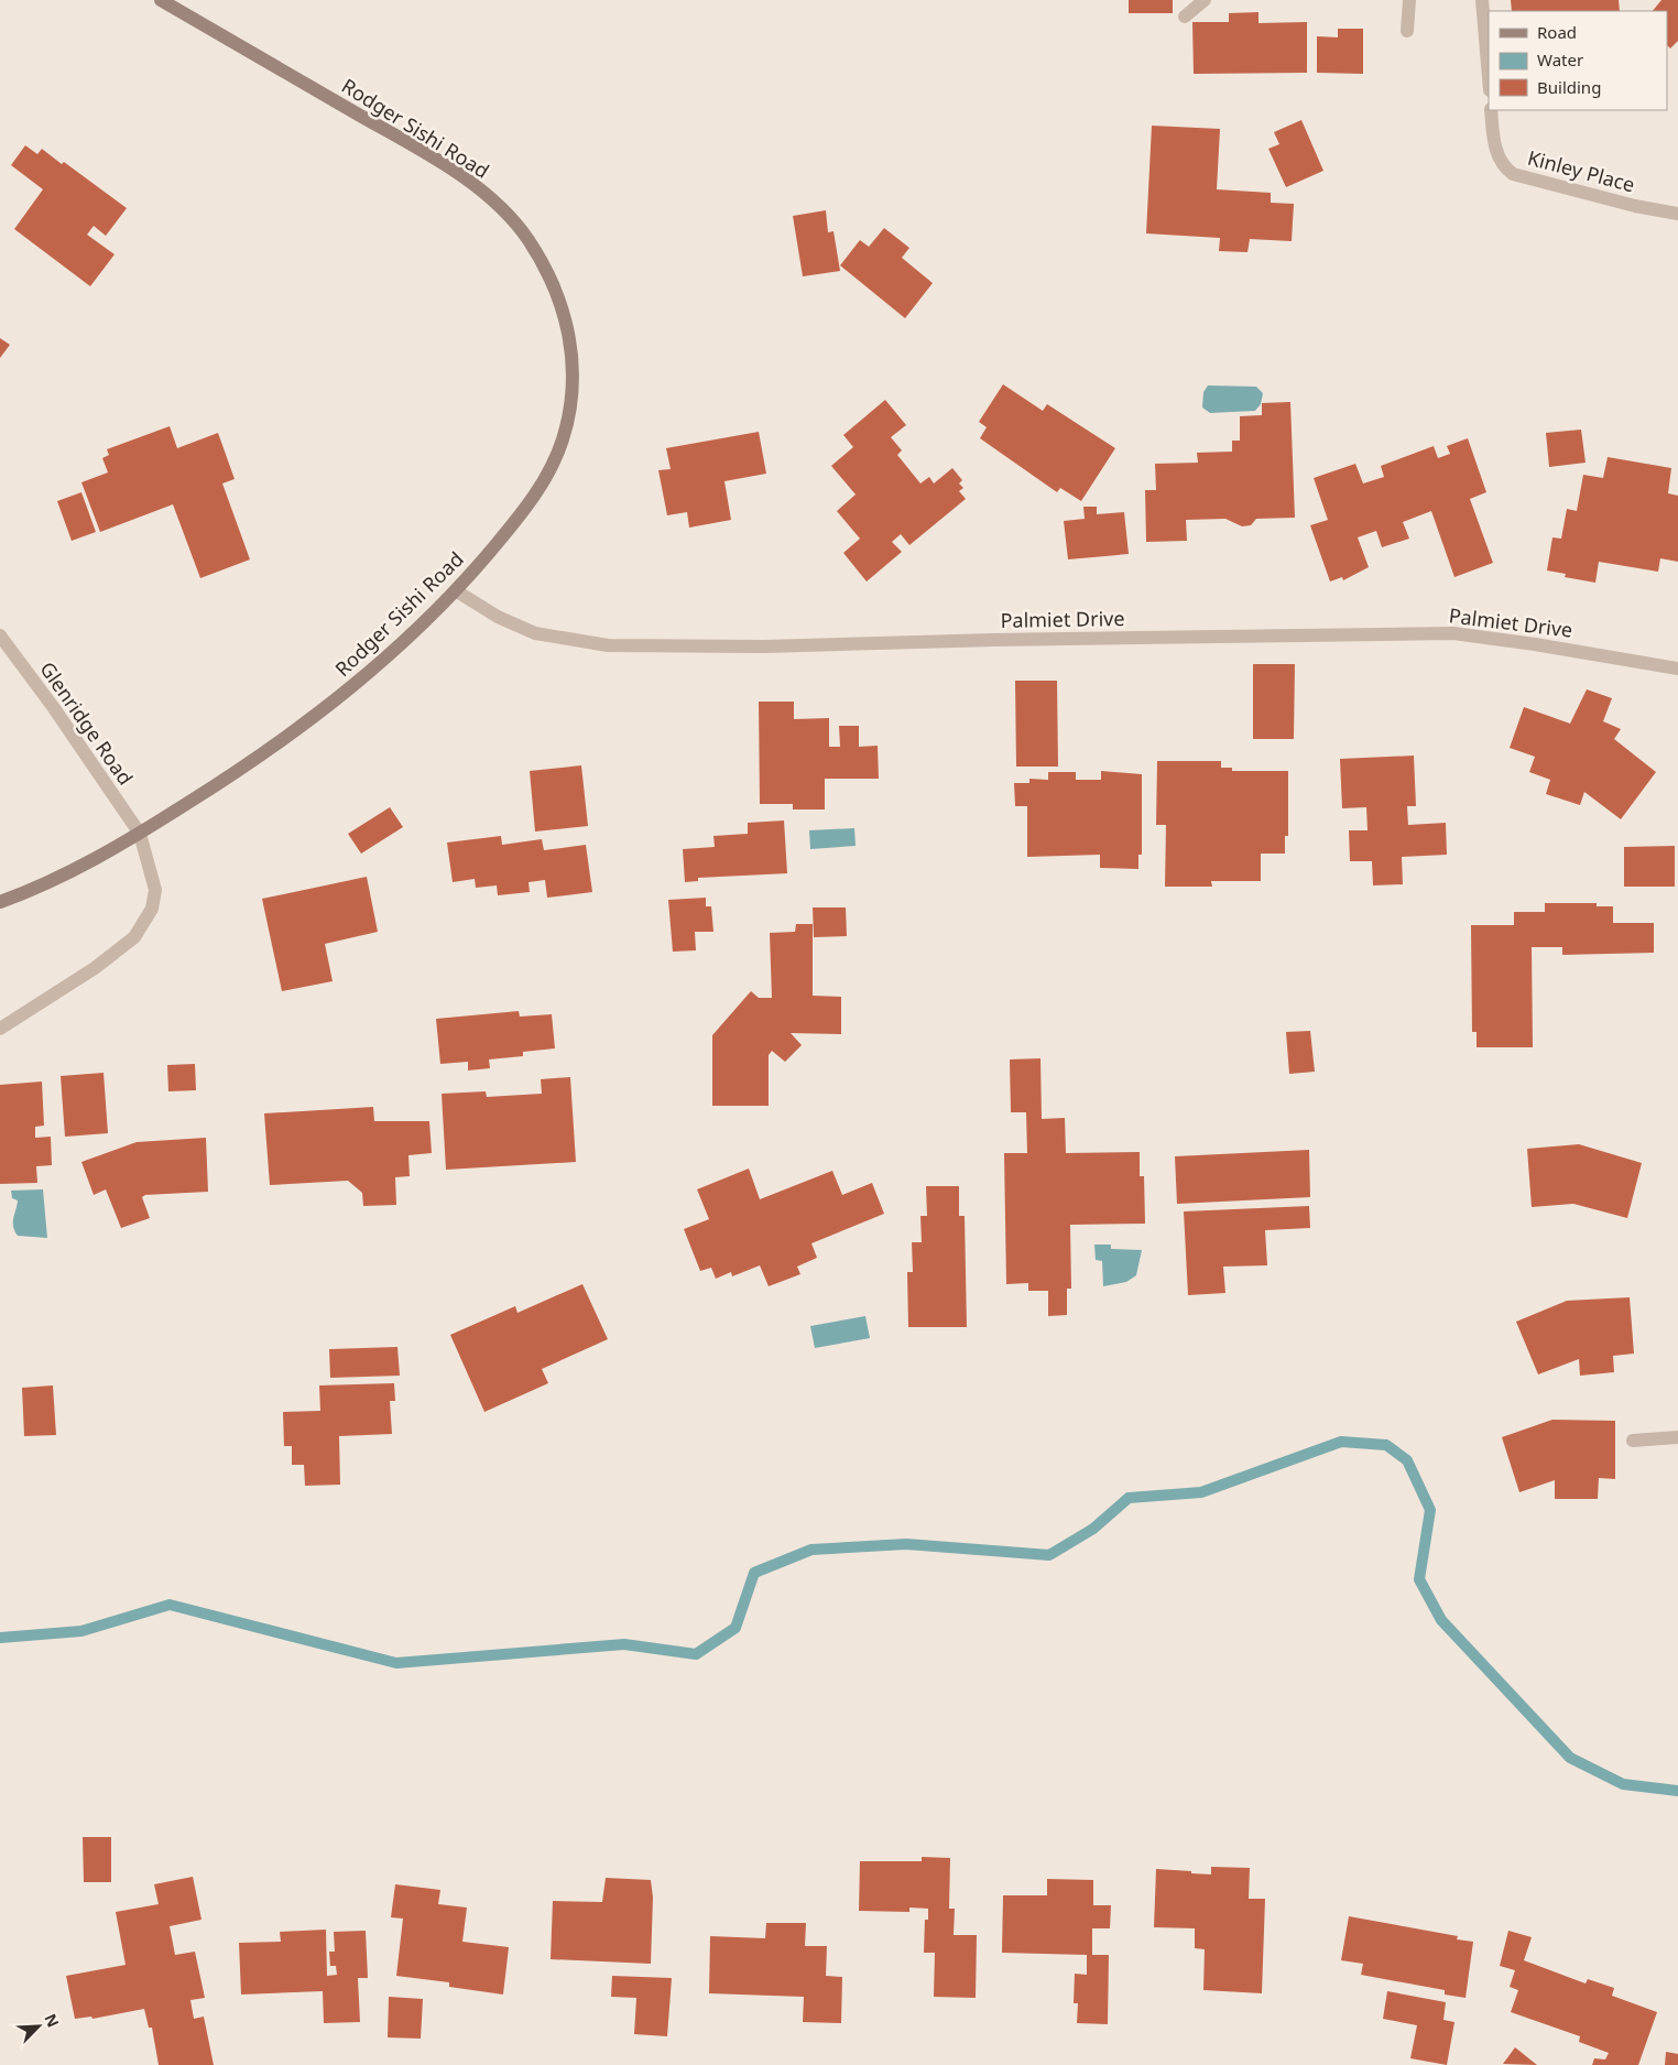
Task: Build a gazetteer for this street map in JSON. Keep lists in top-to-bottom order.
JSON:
{
  "streets": {
    "main road": ["Rodger Sishi Road"],
    "street": ["Kinley Place", "Palmiet Drive", "Glenridge Road"]
  },
  "crossings": [
    ["Rodger Sishi Road", "Palmiet Drive"],
    ["Rodger Sishi Road", "Glenridge Road"]
  ],
  "legend": ["Road", "Water", "Building"],
  "north": "top right"
}
